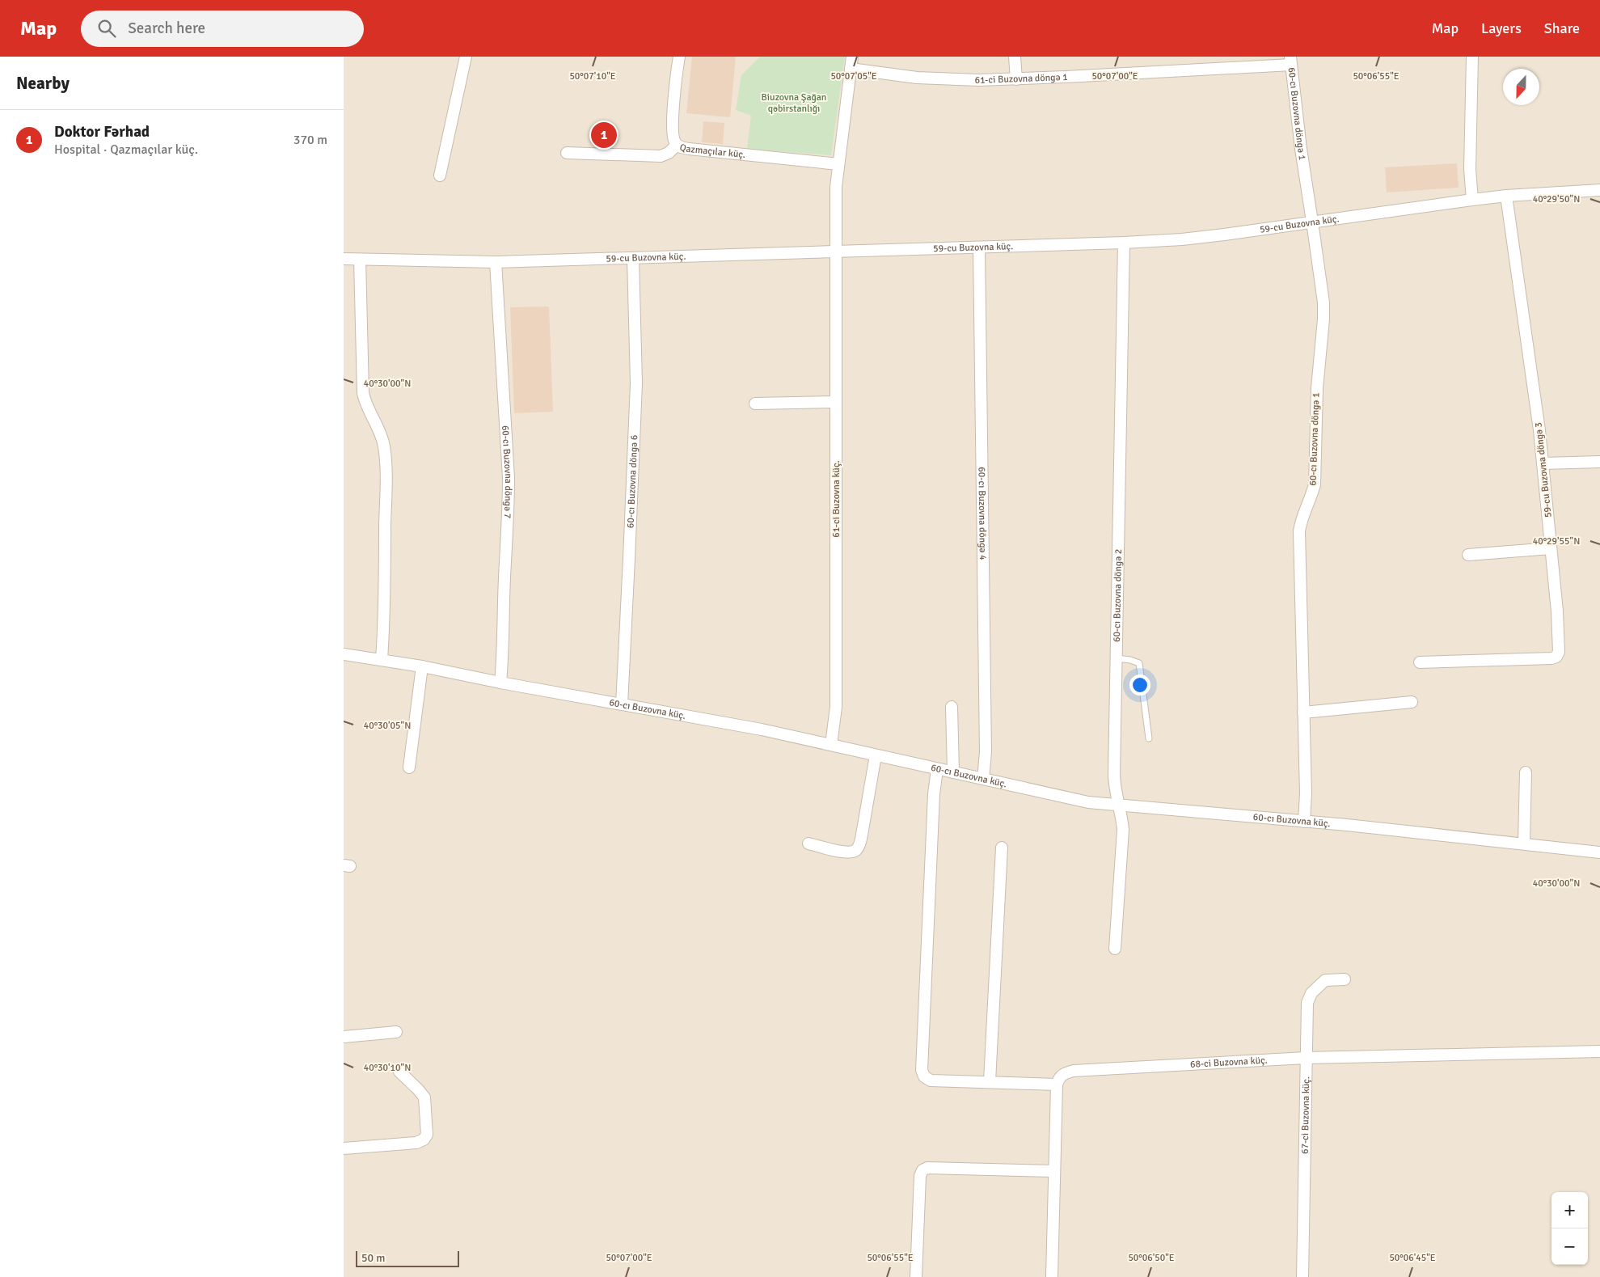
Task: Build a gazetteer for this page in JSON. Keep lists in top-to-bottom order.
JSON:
{
  "streets": {
    "street": [
      "61-ci Buzovna döngə 1",
      "60-cı Buzovna döngə 1",
      "Qazmaçılar küç.",
      "59-cu Buzovna küç.",
      "59-cu Buzovna döngə 3",
      "60-cı Buzovna döngə 7",
      "60-cı Buzovna döngə 6",
      "61-ci Buzovna küç.",
      "60-cı Buzovna döngə 4",
      "60-cı Buzovna döngə 2",
      "60-cı Buzovna küç.",
      "68-ci Buzovna küç.",
      "67-ci Buzovna küç."
    ]
  },
  "crossings": [
    ["61-ci Buzovna döngə 1", "60-cı Buzovna döngə 1"],
    ["61-ci Buzovna döngə 1", "61-ci Buzovna küç."],
    ["60-cı Buzovna döngə 1", "59-cu Buzovna küç."],
    ["60-cı Buzovna döngə 1", "60-cı Buzovna küç."],
    ["Qazmaçılar küç.", "61-ci Buzovna küç."],
    ["59-cu Buzovna küç.", "59-cu Buzovna döngə 3"],
    ["59-cu Buzovna küç.", "60-cı Buzovna döngə 7"],
    ["59-cu Buzovna küç.", "60-cı Buzovna döngə 6"],
    ["59-cu Buzovna küç.", "61-ci Buzovna küç."],
    ["59-cu Buzovna küç.", "60-cı Buzovna döngə 4"],
    ["59-cu Buzovna küç.", "60-cı Buzovna döngə 2"],
    ["60-cı Buzovna döngə 7", "60-cı Buzovna küç."],
    ["60-cı Buzovna döngə 6", "60-cı Buzovna küç."],
    ["61-ci Buzovna küç.", "60-cı Buzovna küç."],
    ["60-cı Buzovna döngə 4", "60-cı Buzovna küç."],
    ["60-cı Buzovna döngə 2", "60-cı Buzovna küç."],
    ["68-ci Buzovna küç.", "67-ci Buzovna küç."]
  ],
  "parks": ["Biuzovna Şağan qəbirstanlığı"],
  "scale_bar": "50 m",
  "north": "bottom",
  "page": {
    "header": "Map",
    "search": "Search here",
    "nav": ["Map", "Layers", "Share"],
    "heading": "Nearby",
    "list": [
      {
        "mark": "1",
        "name": "Doktor Fərhad",
        "note": "Hospital · Qazmaçılar küç.",
        "value": "370 m"
      }
    ],
    "pins": "1",
    "map_buttons": ["+", "−"],
    "scale": "50 m"
  },
  "coordinates": [
    "50°07'10\"E",
    "50°07'05\"E",
    "50°07'00\"E",
    "50°06'55\"E",
    "40°29'50\"N",
    "40°30'00\"N",
    "40°29'55\"N",
    "40°30'05\"N",
    "40°30'10\"N",
    "50°06'50\"E",
    "50°06'45\"E"
  ]
}
